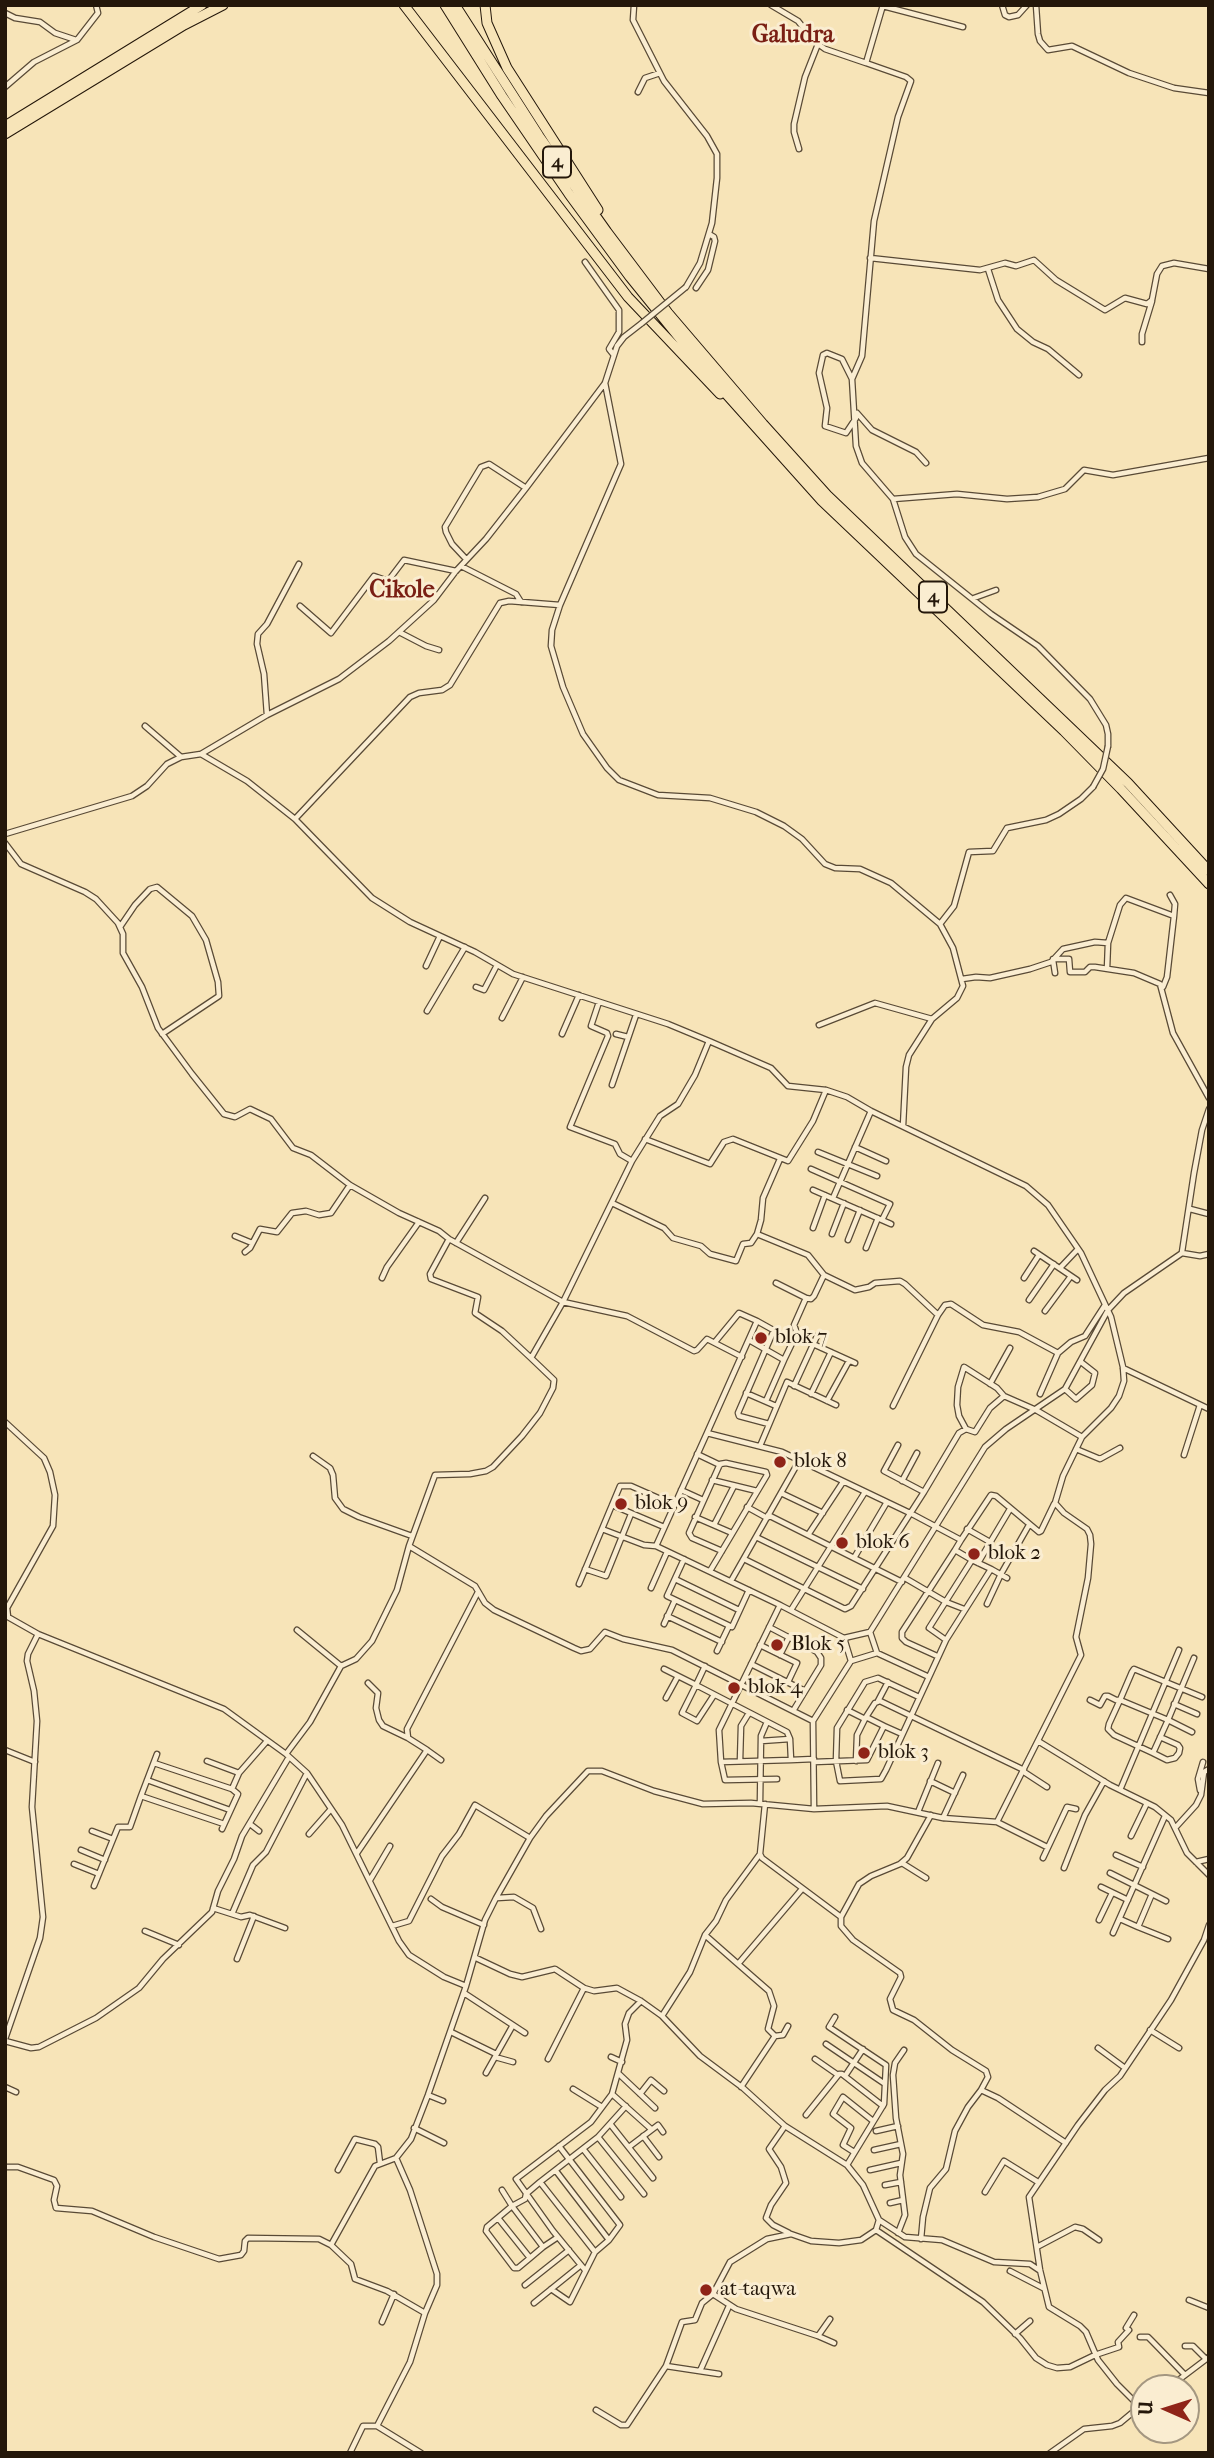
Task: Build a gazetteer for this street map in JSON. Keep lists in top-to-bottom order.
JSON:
{
  "streets": {
    "highway": ["4"]
  },
  "districts": ["Galudra", "Cikole"],
  "places": [
    "blok 7",
    "blok 8",
    "blok 9",
    "blok 6",
    "blok 2",
    "Blok 5",
    "blok 4",
    "blok 3",
    "at-taqwa"
  ],
  "north": "left"
}
